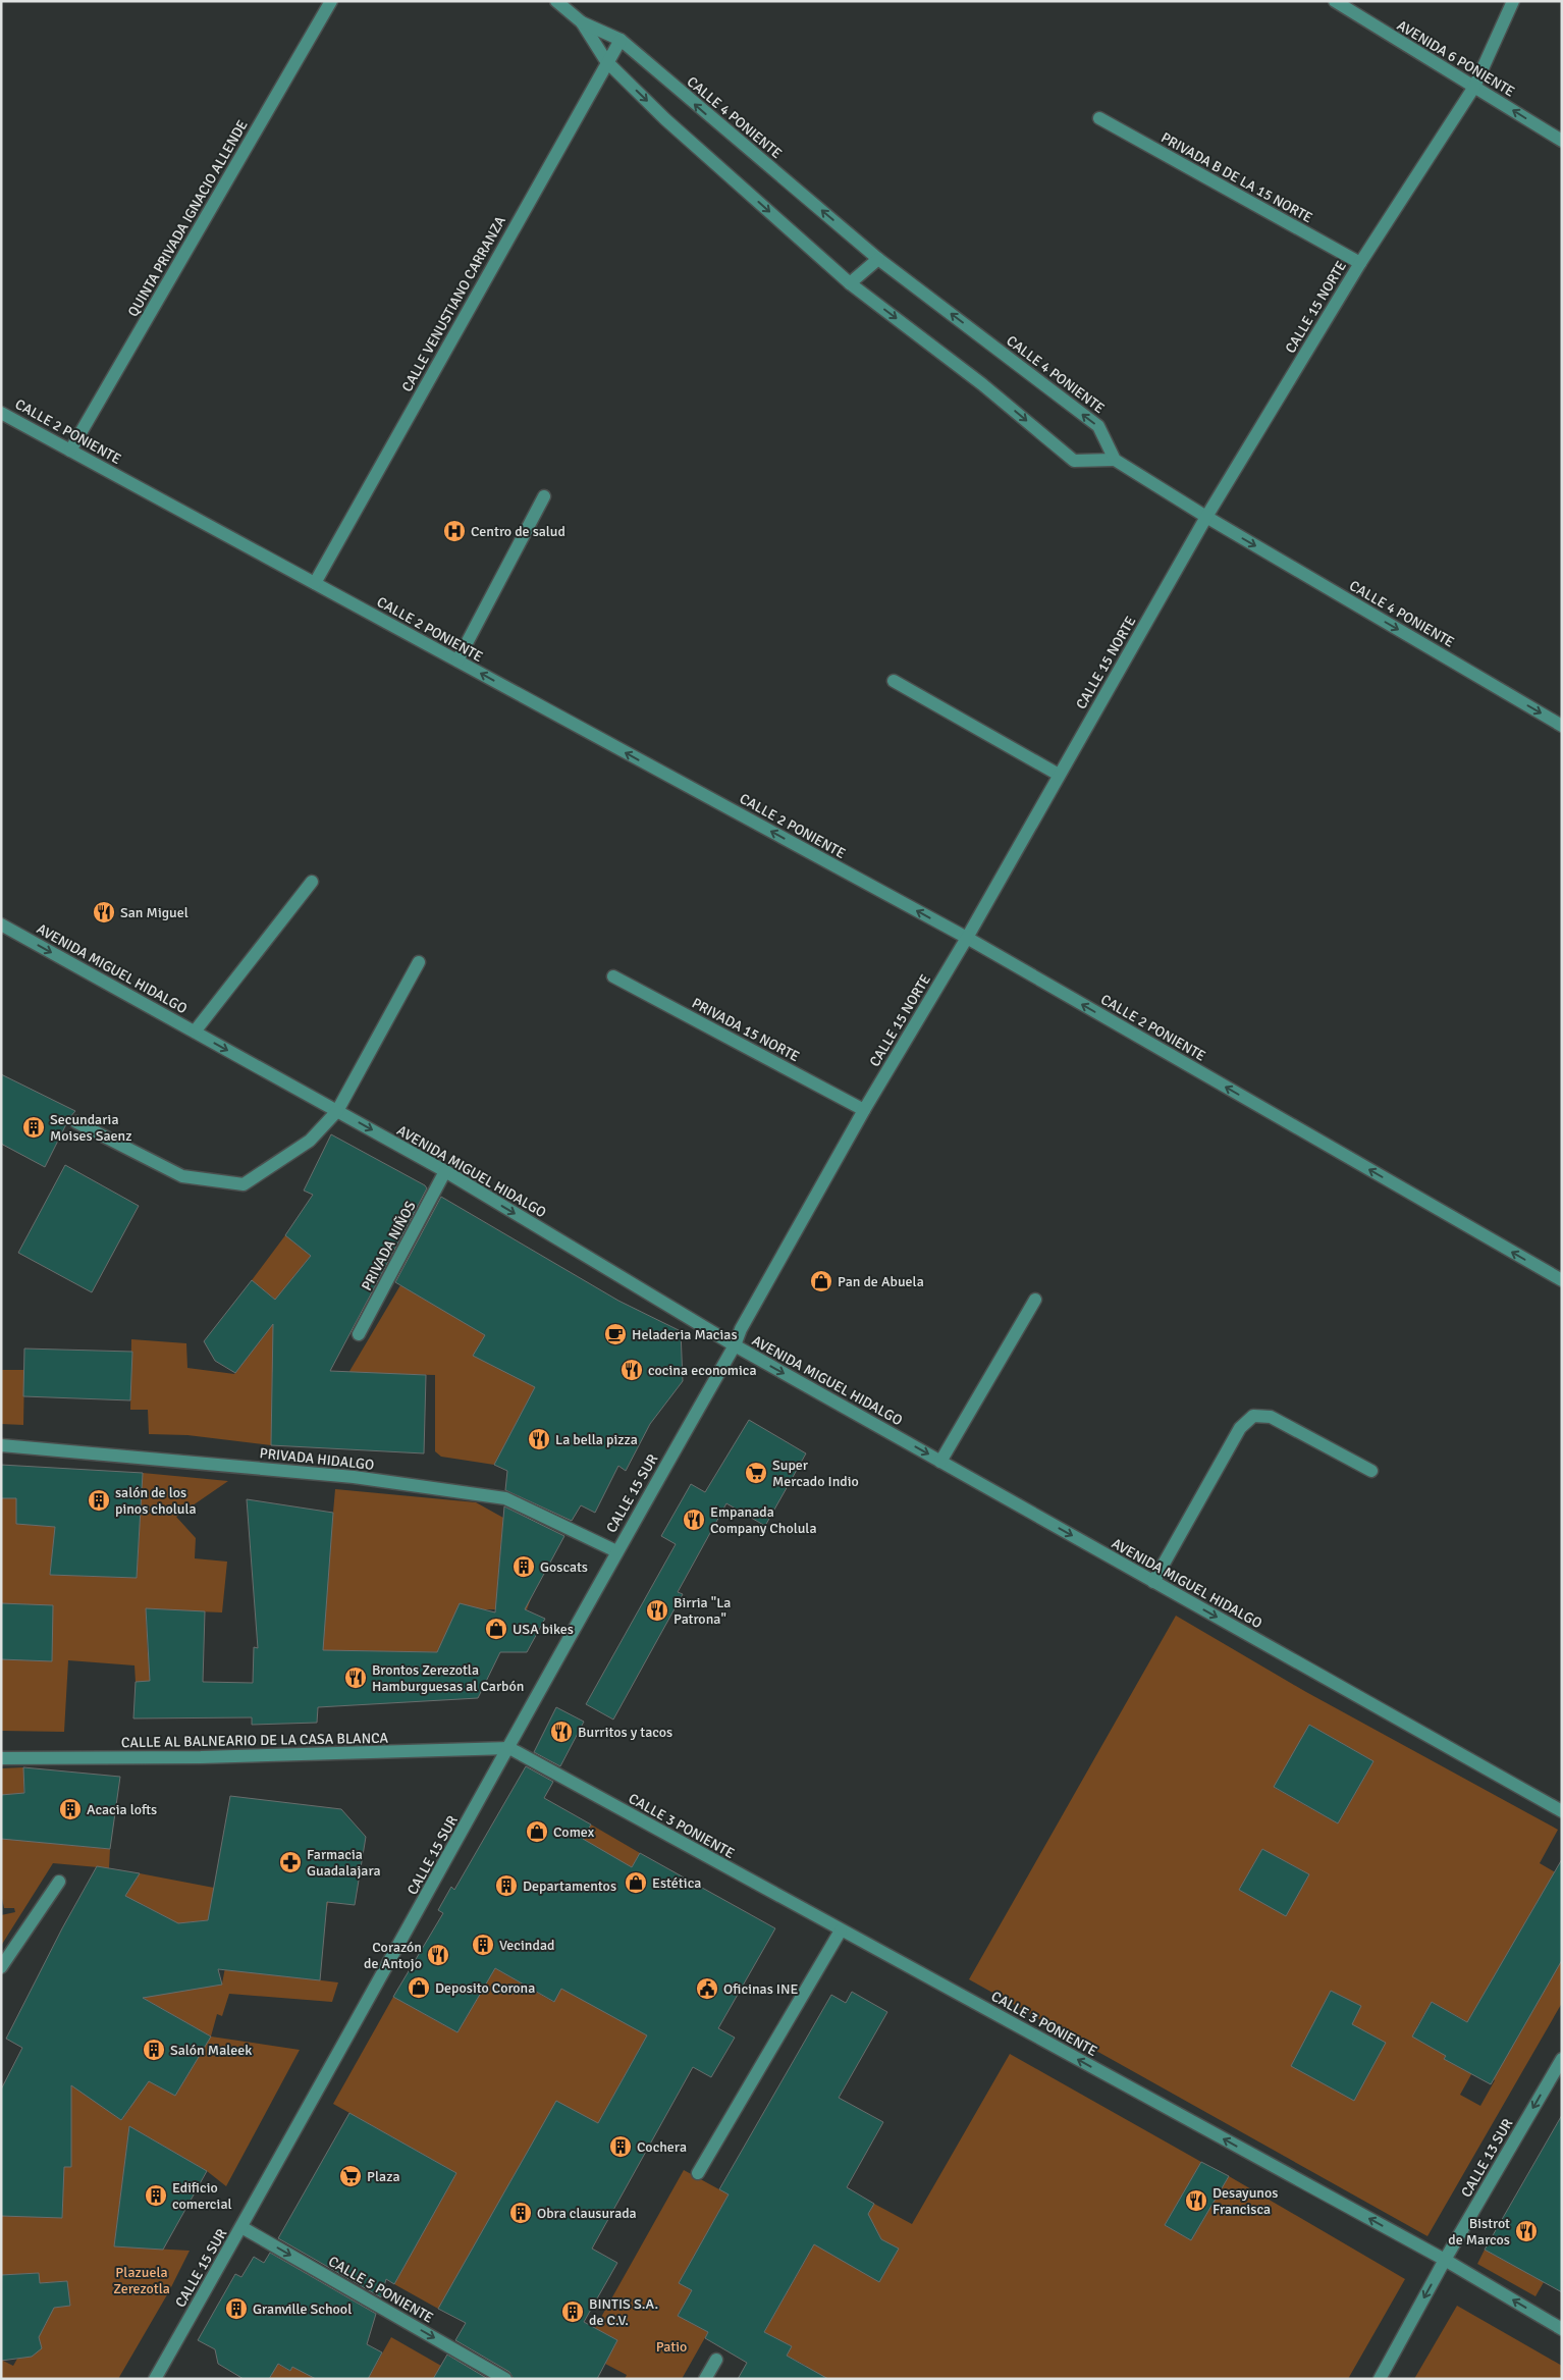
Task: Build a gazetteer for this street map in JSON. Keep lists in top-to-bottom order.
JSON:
{
  "streets": {
    "street": [
      "AVENIDA 6 PONIENTE",
      "CALLE 4 PONIENTE",
      "PRIVADA B DE LA 15 NORTE",
      "QUINTA PRIVADA IGNACIO ALLENDE",
      "CALLE VENUSTIANO CARRANZA",
      "CALLE 15 NORTE",
      "CALLE 2 PONIENTE",
      "AVENIDA MIGUEL HIDALGO",
      "PRIVADA 15 NORTE",
      "PRIVADA NIÑOS",
      "PRIVADA HIDALGO",
      "CALLE 15 SUR",
      "CALLE AL BALNEARIO DE LA CASA BLANCA",
      "CALLE 3 PONIENTE",
      "CALLE 13 SUR",
      "CALLE 5 PONIENTE"
    ]
  },
  "crossings": [
    ["AVENIDA 6 PONIENTE", "CALLE 15 NORTE"],
    ["CALLE 4 PONIENTE", "CALLE VENUSTIANO CARRANZA"],
    ["CALLE 4 PONIENTE", "CALLE 15 NORTE"],
    ["PRIVADA B DE LA 15 NORTE", "CALLE 15 NORTE"],
    ["QUINTA PRIVADA IGNACIO ALLENDE", "CALLE 2 PONIENTE"],
    ["CALLE VENUSTIANO CARRANZA", "CALLE 2 PONIENTE"],
    ["CALLE 15 NORTE", "CALLE 2 PONIENTE"],
    ["CALLE 15 NORTE", "AVENIDA MIGUEL HIDALGO"],
    ["CALLE 15 NORTE", "PRIVADA 15 NORTE"],
    ["CALLE 15 NORTE", "CALLE 15 SUR"],
    ["AVENIDA MIGUEL HIDALGO", "PRIVADA NIÑOS"],
    ["AVENIDA MIGUEL HIDALGO", "CALLE 15 SUR"],
    ["PRIVADA HIDALGO", "CALLE 15 SUR"],
    ["CALLE 15 SUR", "CALLE AL BALNEARIO DE LA CASA BLANCA"],
    ["CALLE 15 SUR", "CALLE 3 PONIENTE"],
    ["CALLE 15 SUR", "CALLE 5 PONIENTE"],
    ["CALLE AL BALNEARIO DE LA CASA BLANCA", "CALLE 3 PONIENTE"],
    ["CALLE 3 PONIENTE", "CALLE 13 SUR"]
  ],
  "one_way": [
    "AVENIDA 6 PONIENTE",
    "CALLE 2 PONIENTE",
    "AVENIDA MIGUEL HIDALGO",
    "CALLE 3 PONIENTE",
    "CALLE 13 SUR",
    "CALLE 5 PONIENTE"
  ],
  "parks": ["Plazuela Zerezotla", "Patio"],
  "places": {
    "hospital": ["Centro de salud"],
    "restaurant": [
      "San Miguel",
      "cocina economica",
      "La bella pizza",
      "Empanada Company Cholula",
      "Birria \"La Patrona\"",
      "Brontos Zerezotla Hamburguesas al Carbón",
      "Burritos y tacos",
      "Corazón de Antojo",
      "Desayunos Francisca",
      "Bistrot de Marcos"
    ],
    "building": [
      "Secundaria Moises Saenz",
      "salón de los pinos cholula",
      "Goscats",
      "Acacia lofts",
      "Departamentos",
      "Vecindad",
      "Salón Maleek",
      "Cochera",
      "Edificio comercial",
      "Obra clausurada",
      "Granville School",
      "BINTIS S.A. de C.V."
    ],
    "shop": [
      "Pan de Abuela",
      "USA bikes",
      "Comex",
      "Estética",
      "Deposito Corona"
    ],
    "cafe": ["Heladeria Macias"],
    "supermarket": ["Super Mercado Indio", "Plaza"],
    "pharmacy": ["Farmacia Guadalajara"],
    "public building": ["Oficinas INE"]
  }
}
